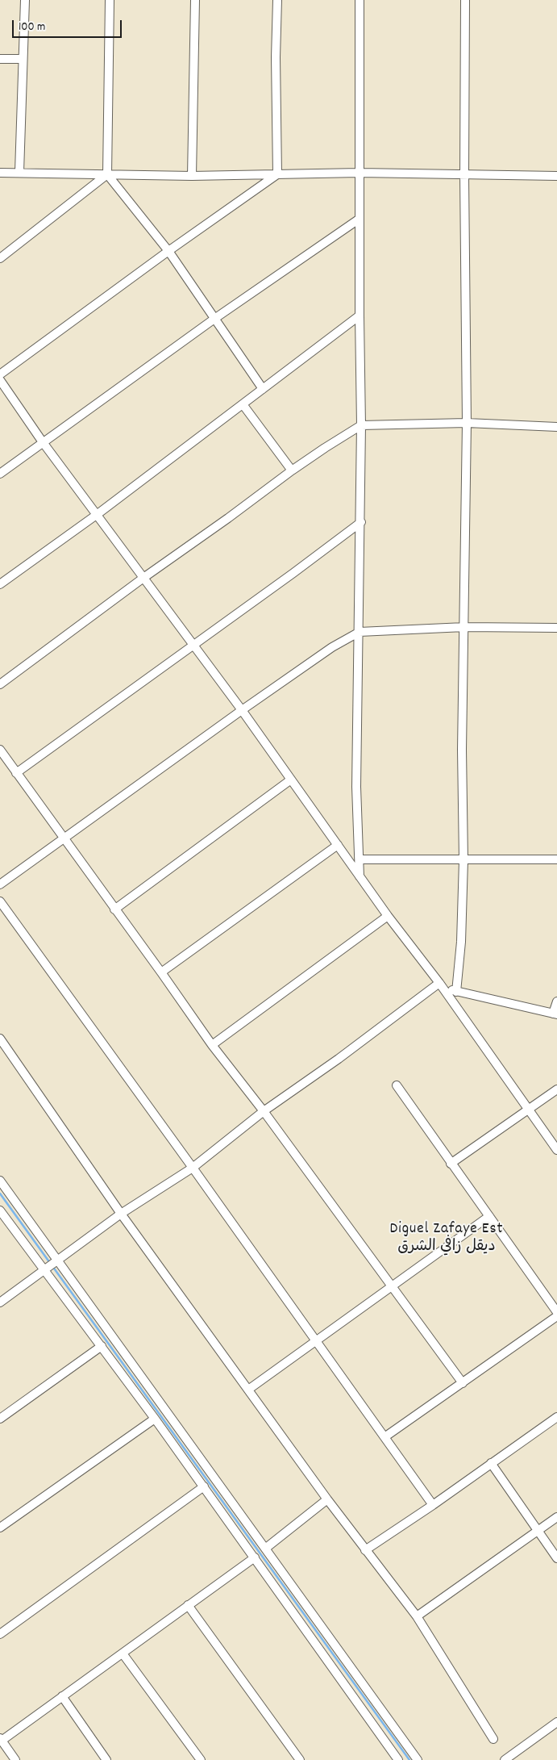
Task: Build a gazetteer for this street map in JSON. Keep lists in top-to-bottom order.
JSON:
{
  "districts": ["Diguel Zafaye Est ديقل زافي الشرق"],
  "scale_bar": "100 m"
}
